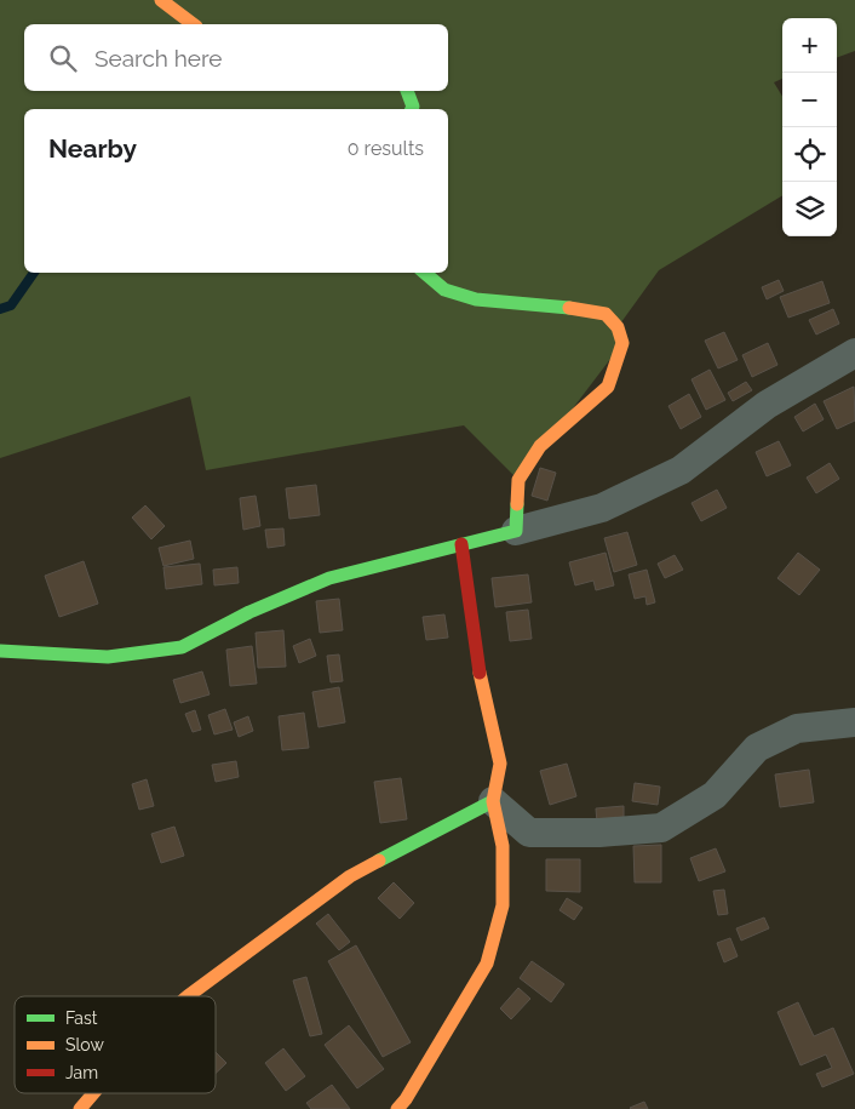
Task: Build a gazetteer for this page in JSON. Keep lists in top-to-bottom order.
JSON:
{
  "legend": ["Fast", "Slow", "Jam"],
  "page": {
    "map_buttons": ["+", "−"],
    "search": "Search here",
    "heading": ["Nearby", "0 results"]
  }
}
